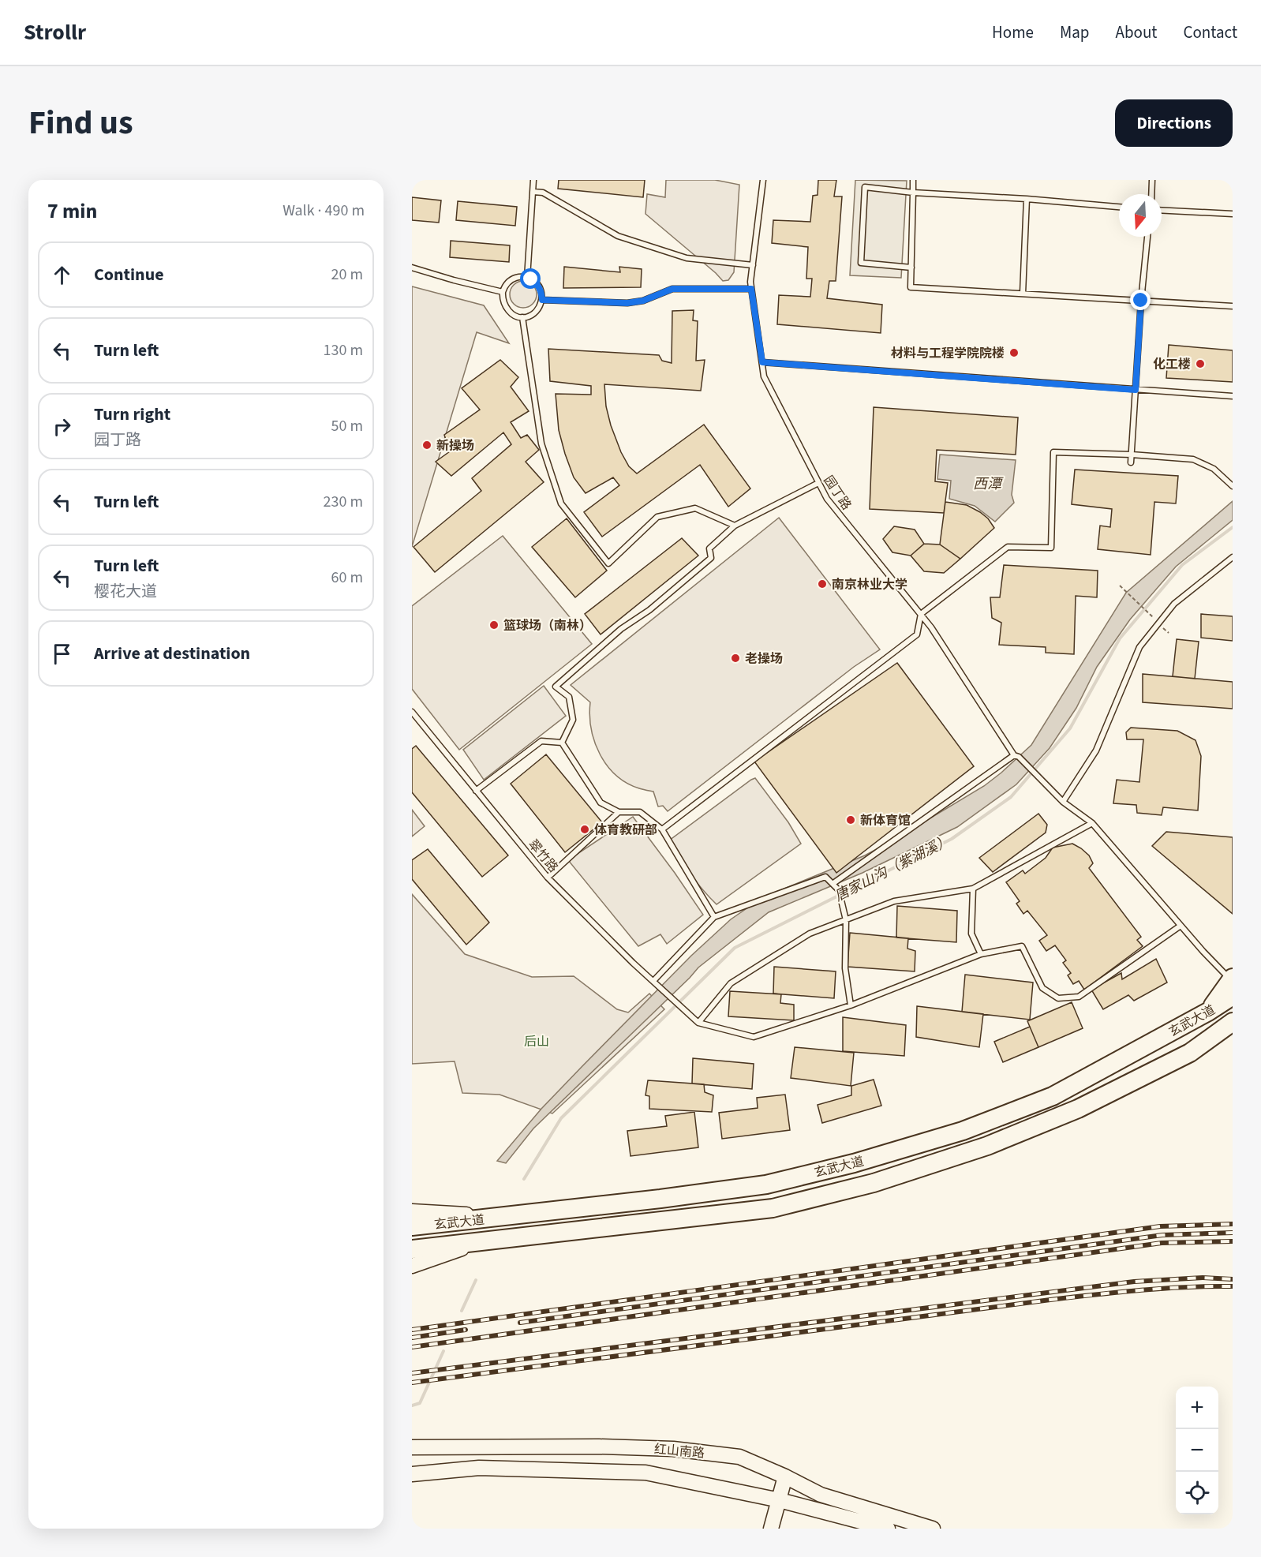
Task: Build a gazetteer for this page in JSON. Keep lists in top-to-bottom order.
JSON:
{
  "streets": {
    "highway": ["玄武大道"],
    "main road": ["红山南路"],
    "lane": ["园丁路", "翠竹路"]
  },
  "crossings": [
    ["园丁路", "玄武大道"]
  ],
  "water": ["西潭", "唐家山沟（紫湖溪）"],
  "parks": ["后山"],
  "places": [
    "材料与工程学院院楼",
    "化工楼",
    "新操场",
    "南京林业大学",
    "篮球场（南林）",
    "老操场",
    "新体育馆",
    "体育教研部"
  ],
  "north": "bottom",
  "page": {
    "header": "Strollr",
    "nav": [
      "Home",
      "Map",
      "About",
      "Contact"
    ],
    "title": "Find us",
    "buttons": "Directions",
    "heading": ["7 min", "Walk · 490 m"],
    "list": [
      ["Continue", "20 m"],
      ["Turn left", "130 m"],
      ["Turn right", "园丁路", "50 m"],
      ["Turn left", "230 m"],
      ["Turn left", "樱花大道", "60 m"],
      "Arrive at destination"
    ],
    "map_buttons": ["+", "−"]
  }
}
